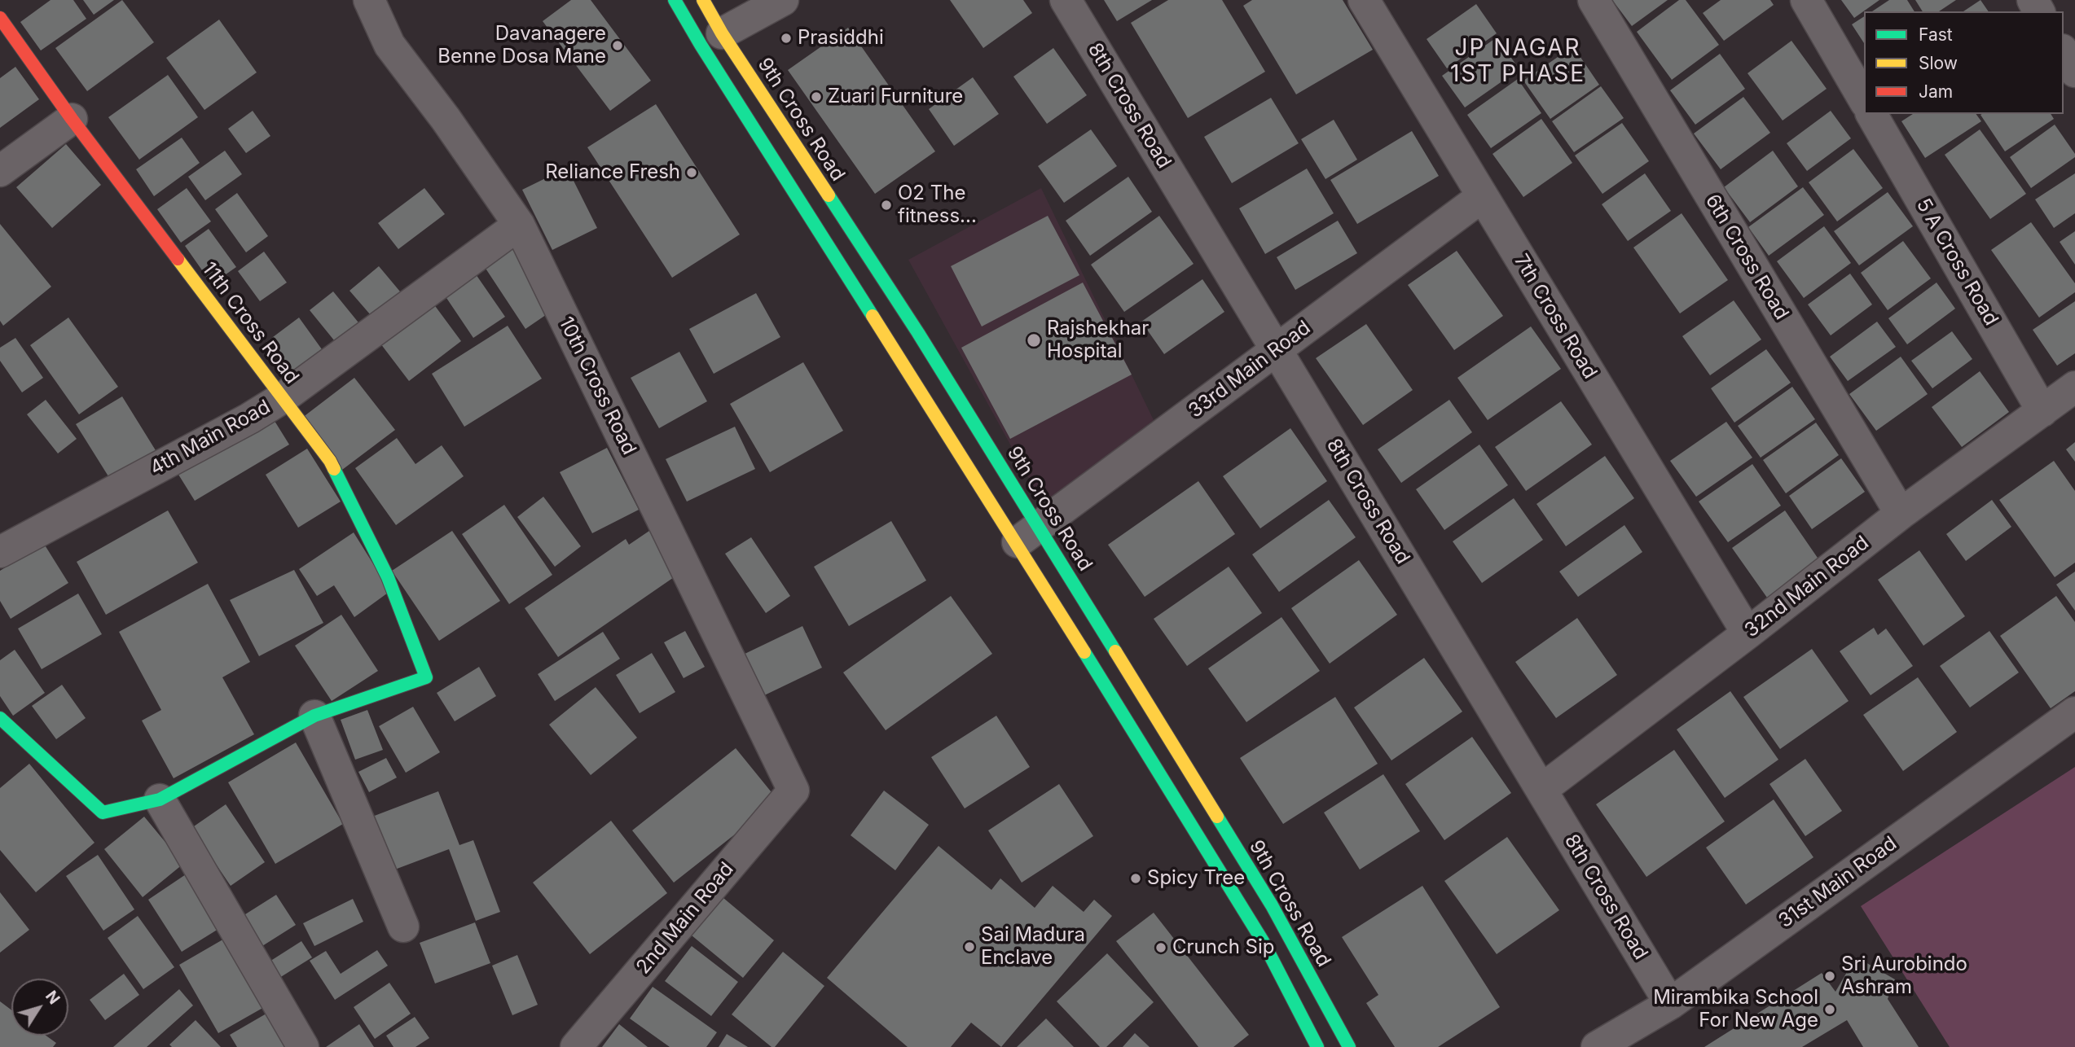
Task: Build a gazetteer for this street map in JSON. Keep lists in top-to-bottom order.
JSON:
{
  "streets": {
    "main road": ["9th Cross Road", "11th Cross Road"],
    "street": [
      "8th Cross Road",
      "6th Cross Road",
      "5 A Cross Road",
      "7th Cross Road",
      "33rd Main Road",
      "10th Cross Road",
      "4th Main Road",
      "32nd Main Road",
      "31st Main Road",
      "2nd Main Road"
    ]
  },
  "crossings": [
    ["8th Cross Road", "33rd Main Road"],
    ["8th Cross Road", "32nd Main Road"],
    ["8th Cross Road", "31st Main Road"],
    ["9th Cross Road", "33rd Main Road"],
    ["6th Cross Road", "32nd Main Road"],
    ["5 A Cross Road", "32nd Main Road"],
    ["7th Cross Road", "33rd Main Road"],
    ["7th Cross Road", "32nd Main Road"],
    ["11th Cross Road", "4th Main Road"],
    ["10th Cross Road", "4th Main Road"],
    ["10th Cross Road", "2nd Main Road"]
  ],
  "districts": ["JP NAGAR 1ST PHASE"],
  "places": [
    "Prasiddhi",
    "Davanagere Benne Dosa Mane",
    "Zuari Furniture",
    "Reliance Fresh",
    "O2 The fitness...",
    "Rajshekhar Hospital",
    "Spicy Tree",
    "Sai Madura Enclave",
    "Crunch Sip",
    "Sri Aurobindo Ashram",
    "Mirambika School For New Age"
  ],
  "legend": ["Fast", "Slow", "Jam"],
  "north": "top right"
}
